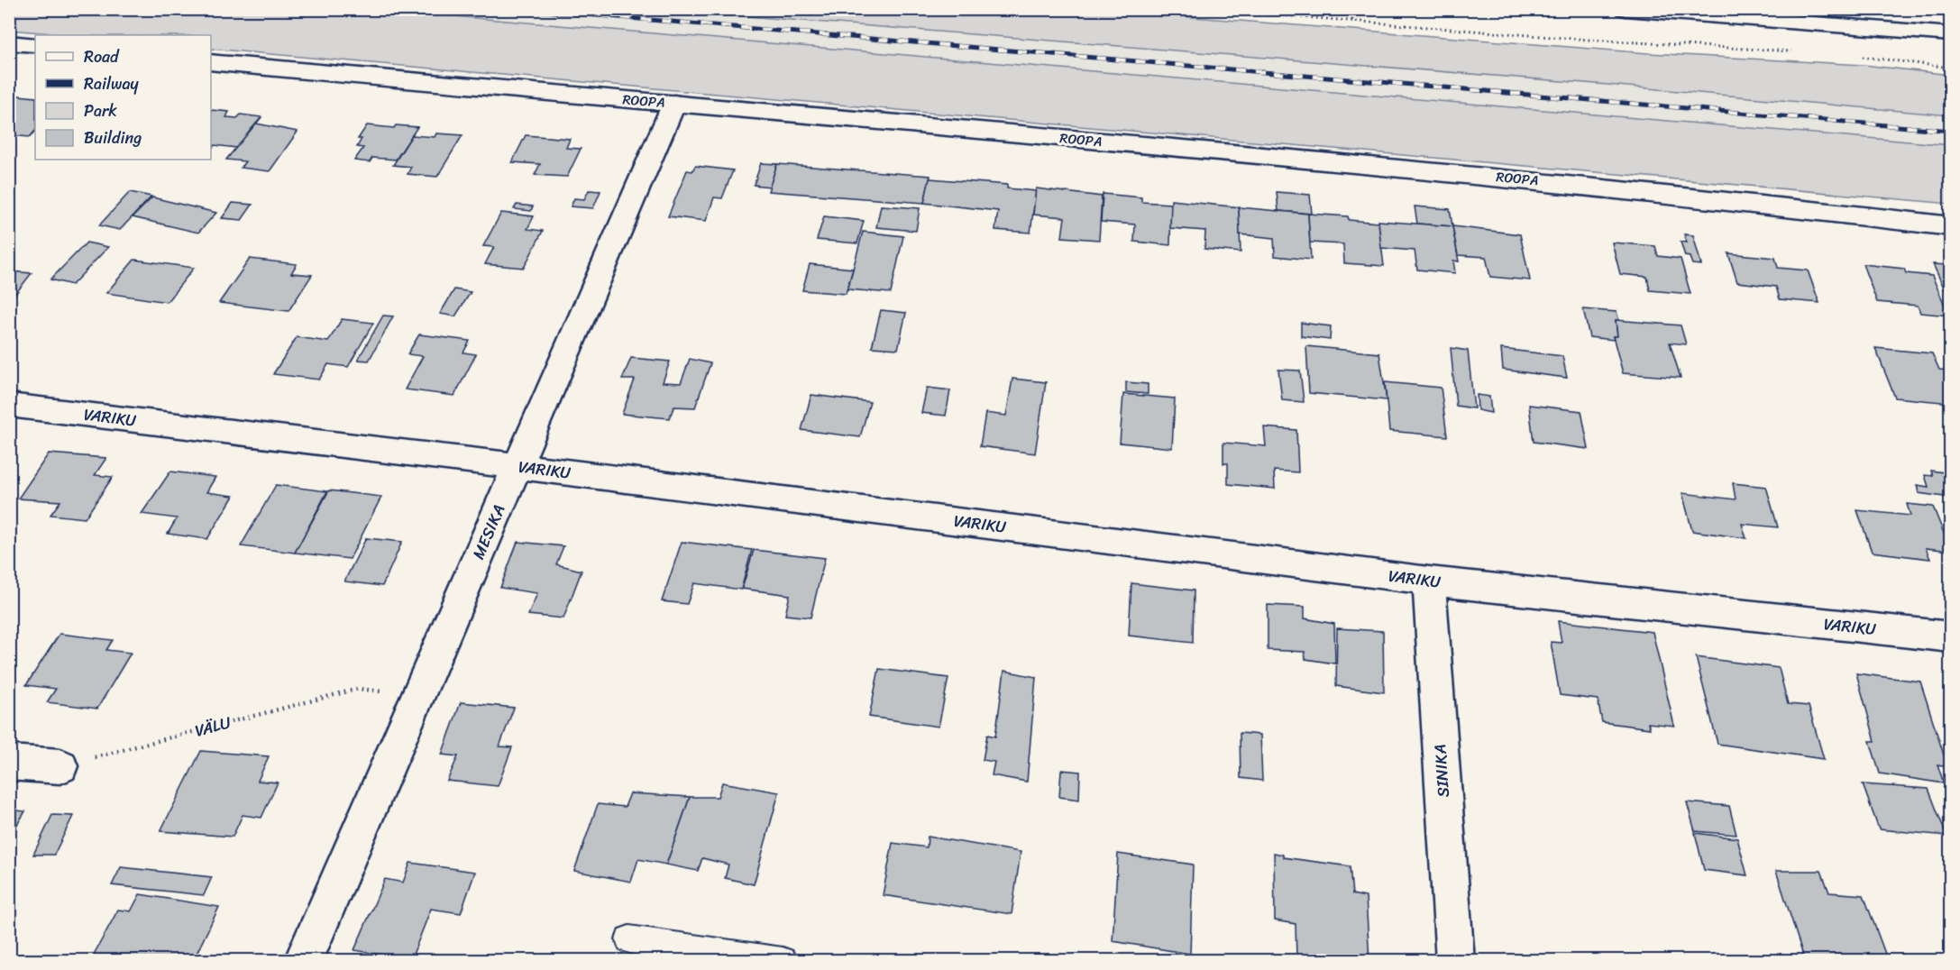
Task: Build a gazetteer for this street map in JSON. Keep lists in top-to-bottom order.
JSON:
{
  "streets": {
    "street": [
      "ROOPA",
      "VARIKU",
      "MESIKA",
      "SINIKA"
    ],
    "path": ["VÄLU"]
  },
  "crossings": [
    ["ROOPA", "MESIKA"],
    ["VARIKU", "MESIKA"],
    ["VARIKU", "SINIKA"],
    ["MESIKA", "VÄLU"]
  ],
  "legend": [
    "Road",
    "Railway",
    "Park",
    "Building"
  ]
}
